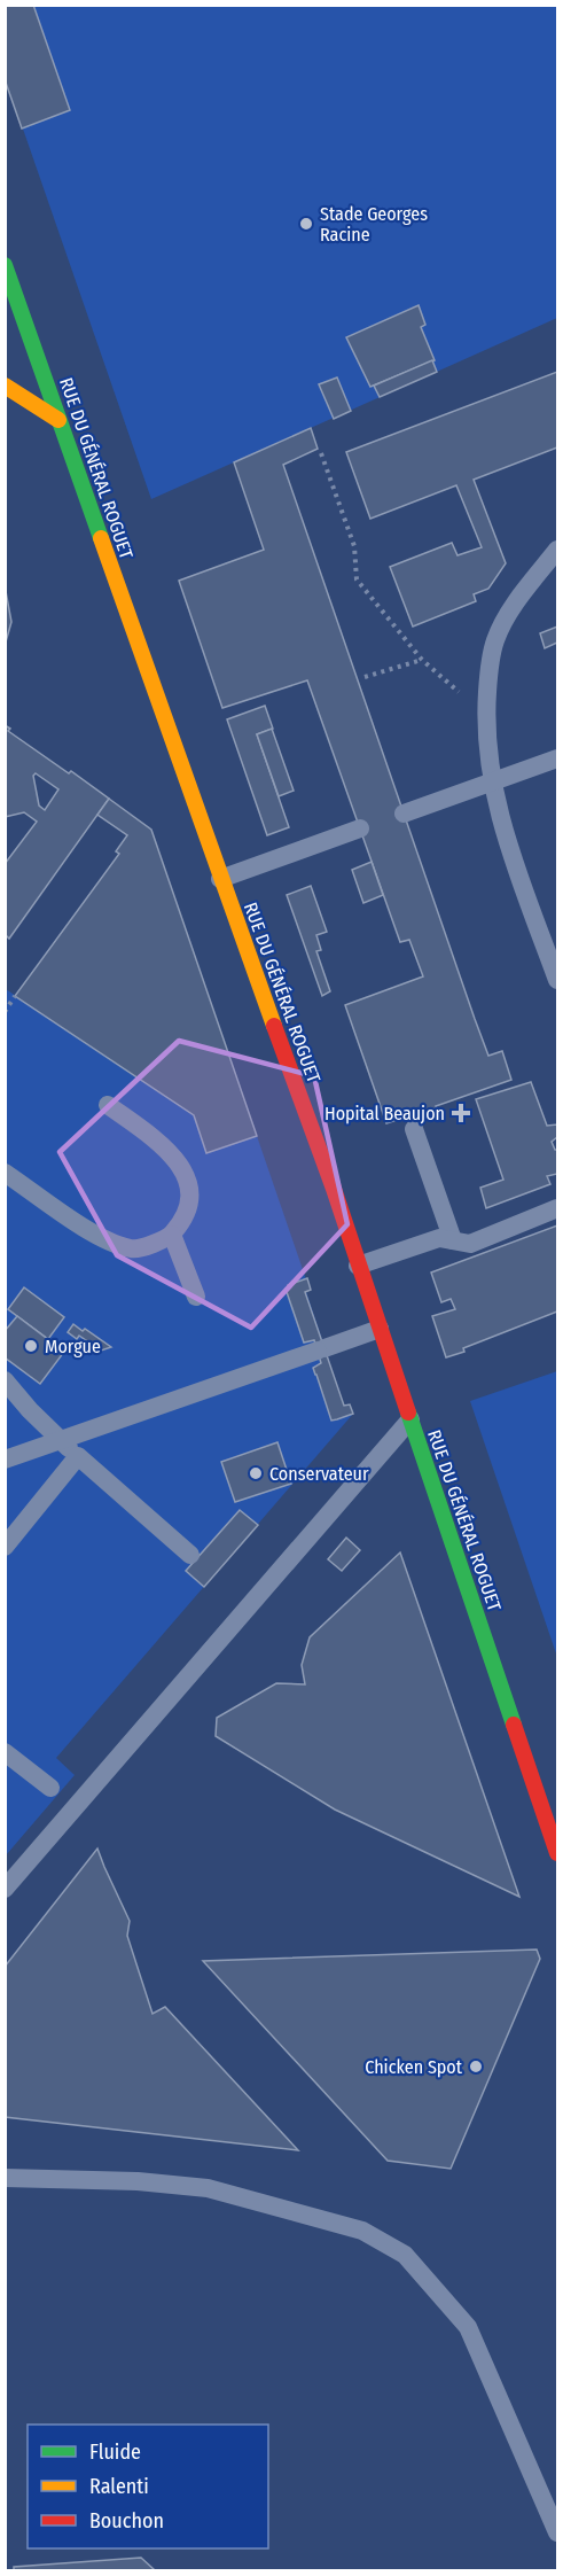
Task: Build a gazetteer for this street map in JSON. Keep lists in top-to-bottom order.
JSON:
{
  "streets": {
    "main road": ["RUE DU GÉNÉRAL ROGUET"]
  },
  "places": {
    "other": [
      "Stade Georges Racine",
      "Morgue",
      "Conservateur",
      "Chicken Spot"
    ],
    "health": ["Hopital Beaujon"]
  },
  "legend": ["Fluide", "Ralenti", "Bouchon"]
}
